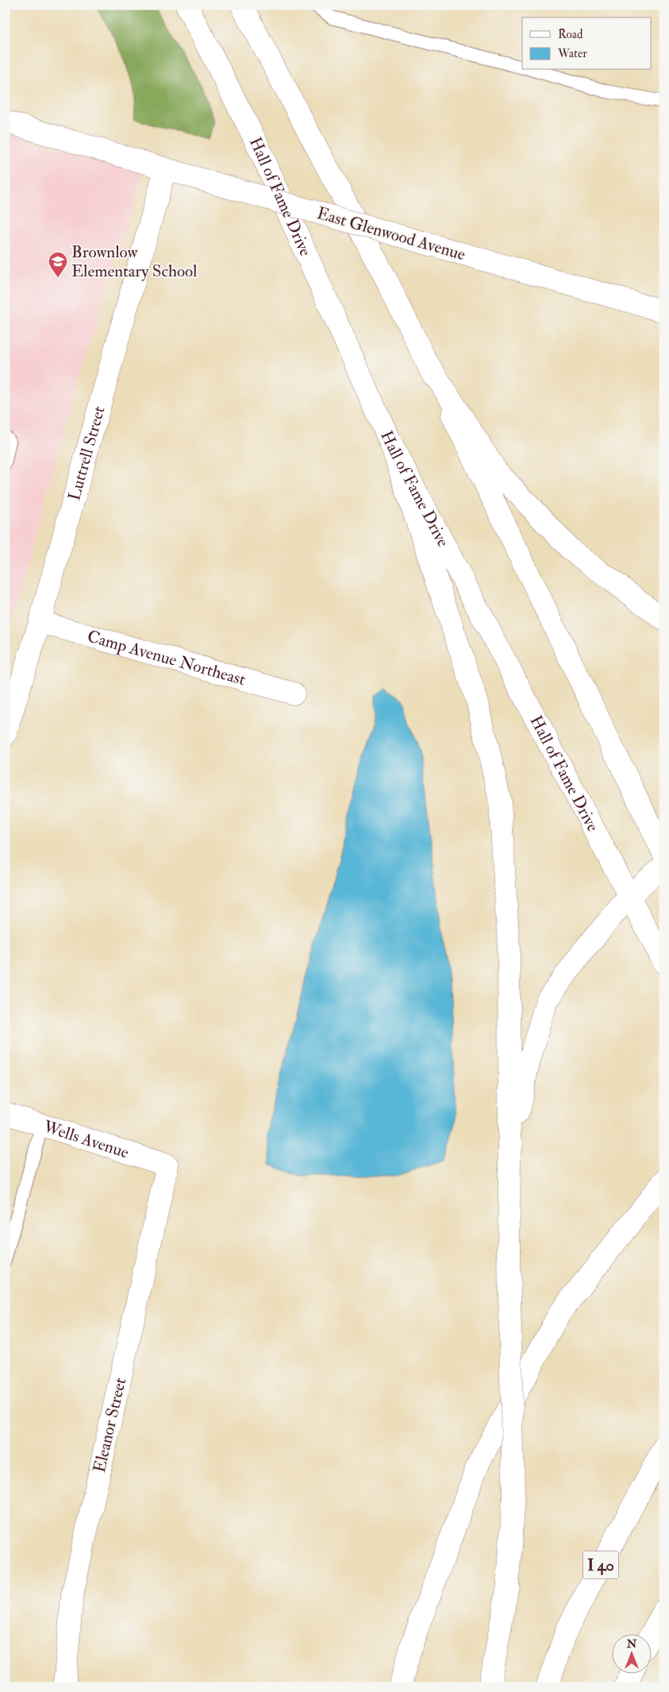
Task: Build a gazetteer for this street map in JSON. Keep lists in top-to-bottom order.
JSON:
{
  "streets": {
    "main road": [
      "Hall of Fame Drive",
      "East Glenwood Avenue",
      "Luttrell Street",
      "Camp Avenue Northeast",
      "Wells Avenue",
      "Eleanor Street",
      "I 40"
    ]
  },
  "crossings": [
    ["East Glenwood Avenue", "Luttrell Street"],
    ["Luttrell Street", "Camp Avenue Northeast"],
    ["Wells Avenue", "Eleanor Street"]
  ],
  "places": {
    "school or university": ["Brownlow Elementary School"]
  },
  "legend": ["Road", "Water"],
  "north": "top"
}
